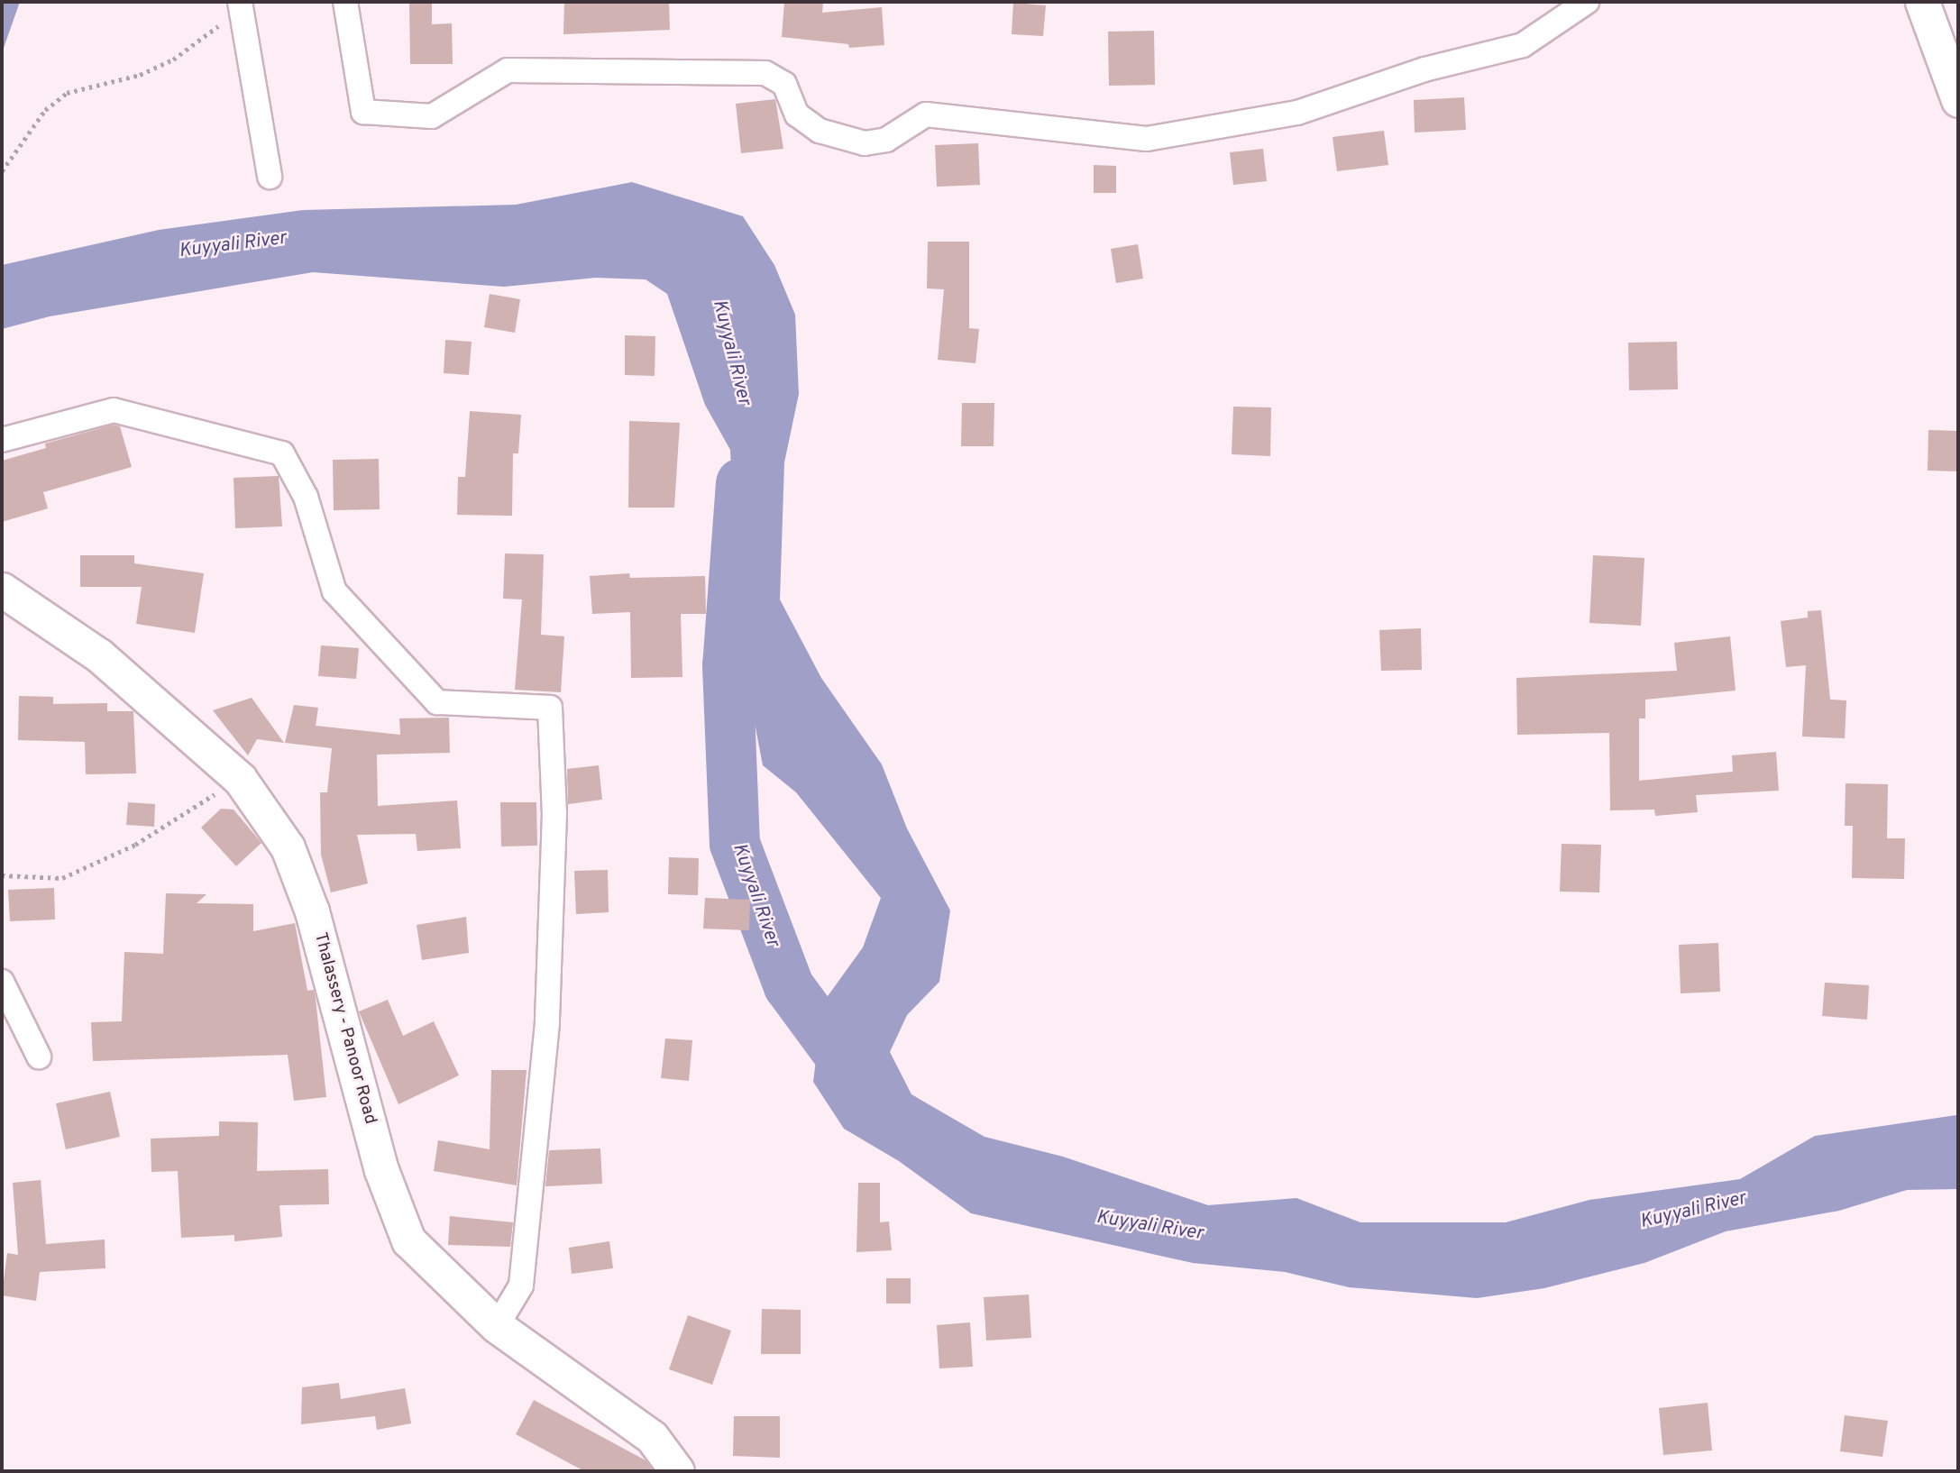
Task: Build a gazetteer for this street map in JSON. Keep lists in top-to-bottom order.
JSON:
{
  "streets": {
    "main road": ["Thalassery - Panoor Road"]
  },
  "water": ["Kuyyali River"]
}
